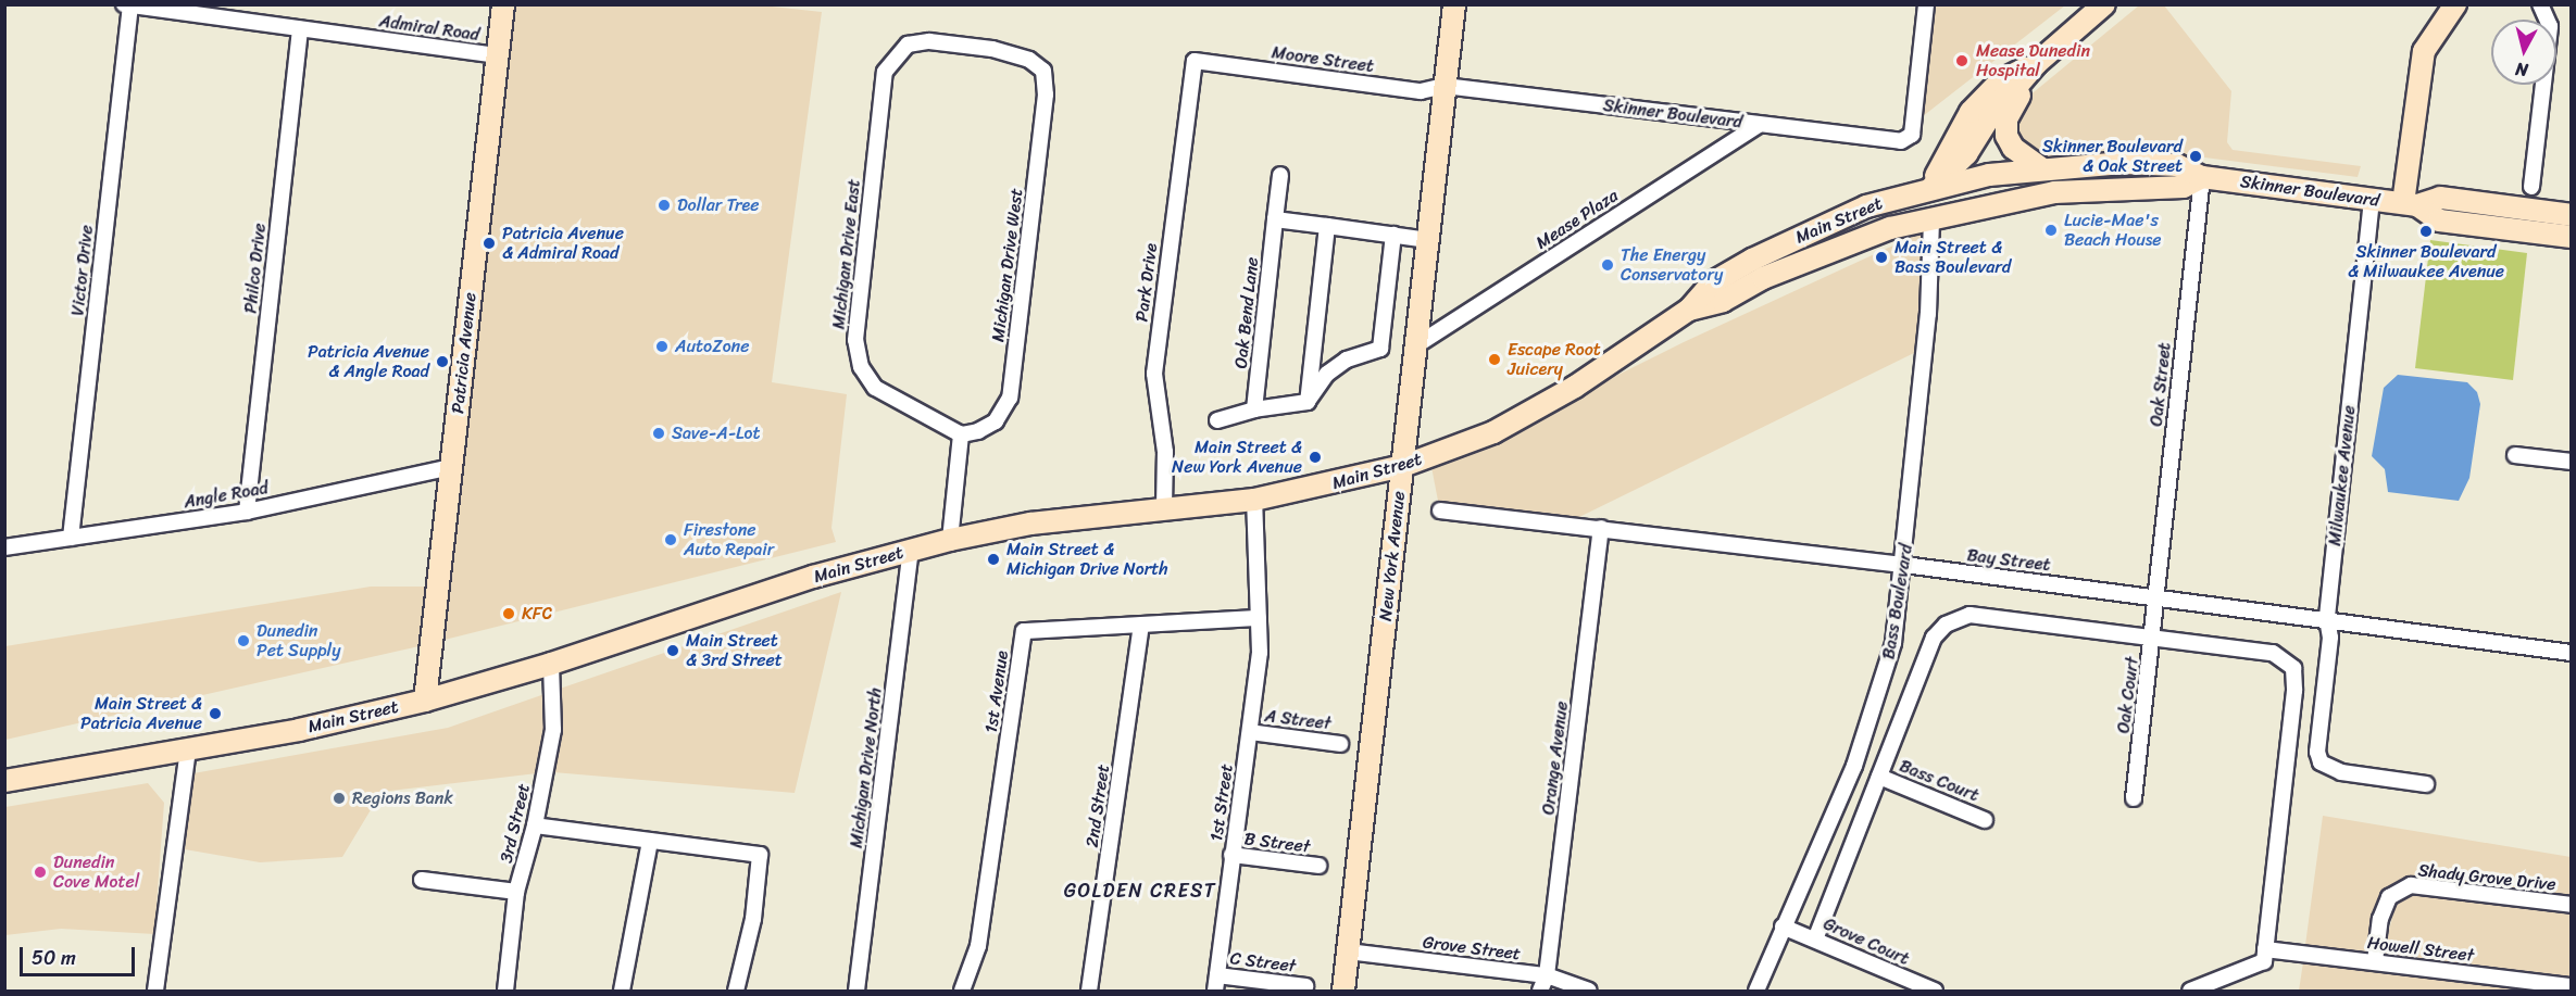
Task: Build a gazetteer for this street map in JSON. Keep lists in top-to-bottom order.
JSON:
{
  "streets": {
    "main road": [
      "Skinner Boulevard",
      "Main Street",
      "Patricia Avenue",
      "New York Avenue",
      "Bass Boulevard"
    ],
    "street": [
      "Admiral Road",
      "Moore Street",
      "Mease Plaza",
      "Michigan Drive East",
      "Michigan Drive West",
      "Philco Drive",
      "Victor Drive",
      "Park Drive",
      "Oak Bend Lane",
      "Oak Street",
      "Milwaukee Avenue",
      "Angle Road",
      "Bay Street",
      "1st Avenue",
      "Oak Court",
      "A Street",
      "Orange Avenue",
      "Michigan Drive North",
      "Bass Court",
      "1st Street",
      "2nd Street",
      "3rd Street",
      "B Street",
      "Shady Grove Drive",
      "Grove Court",
      "Grove Street",
      "Howell Street",
      "C Street"
    ]
  },
  "crossings": [
    ["Admiral Road", "Philco Drive"],
    ["Admiral Road", "Victor Drive"],
    ["Admiral Road", "Patricia Avenue"],
    ["Moore Street", "Skinner Boulevard"],
    ["Moore Street", "Park Drive"],
    ["Moore Street", "New York Avenue"],
    ["Skinner Boulevard", "Mease Plaza"],
    ["Skinner Boulevard", "Main Street"],
    ["Skinner Boulevard", "Oak Street"],
    ["Skinner Boulevard", "Milwaukee Avenue"],
    ["Skinner Boulevard", "New York Avenue"],
    ["Skinner Boulevard", "Bass Boulevard"],
    ["Mease Plaza", "New York Avenue"],
    ["Main Street", "Park Drive"],
    ["Main Street", "Patricia Avenue"],
    ["Main Street", "New York Avenue"],
    ["Main Street", "Bass Boulevard"],
    ["Main Street", "Michigan Drive North"],
    ["Main Street", "3rd Street"],
    ["Michigan Drive East", "Michigan Drive West"],
    ["Philco Drive", "Angle Road"],
    ["Victor Drive", "Angle Road"],
    ["Patricia Avenue", "Angle Road"],
    ["Oak Street", "Bay Street"],
    ["Oak Street", "Oak Court"],
    ["Milwaukee Avenue", "Bay Street"],
    ["New York Avenue", "Grove Street"],
    ["Bay Street", "Bass Boulevard"],
    ["Bay Street", "Oak Court"],
    ["Bay Street", "Orange Avenue"],
    ["Bass Boulevard", "Grove Court"],
    ["1st Avenue", "1st Street"],
    ["1st Avenue", "2nd Street"],
    ["A Street", "1st Street"],
    ["Orange Avenue", "Grove Street"],
    ["1st Street", "B Street"],
    ["1st Street", "C Street"],
    ["Shady Grove Drive", "Howell Street"]
  ],
  "districts": ["GOLDEN CREST"],
  "places": [
    "Mease Dunedin Hospital",
    "Skinner Boulevard & Oak Street",
    "Dollar Tree",
    "Lucie-Mae's Beach House",
    "Skinner Boulevard & Milwaukee Avenue",
    "Patricia Avenue & Admiral Road",
    "Main Street & Bass Boulevard",
    "The Energy Conservatory",
    "AutoZone",
    "Escape Root Juicery",
    "Patricia Avenue & Angle Road",
    "Save-A-Lot",
    "Main Street & New York Avenue",
    "Firestone Auto Repair",
    "Main Street & Michigan Drive North",
    "KFC",
    "Dunedin Pet Supply",
    "Main Street & 3rd Street",
    "Main Street & Patricia Avenue",
    "Regions Bank",
    "Dunedin Cove Motel"
  ],
  "scale_bar": "50 m",
  "north": "bottom"
}
